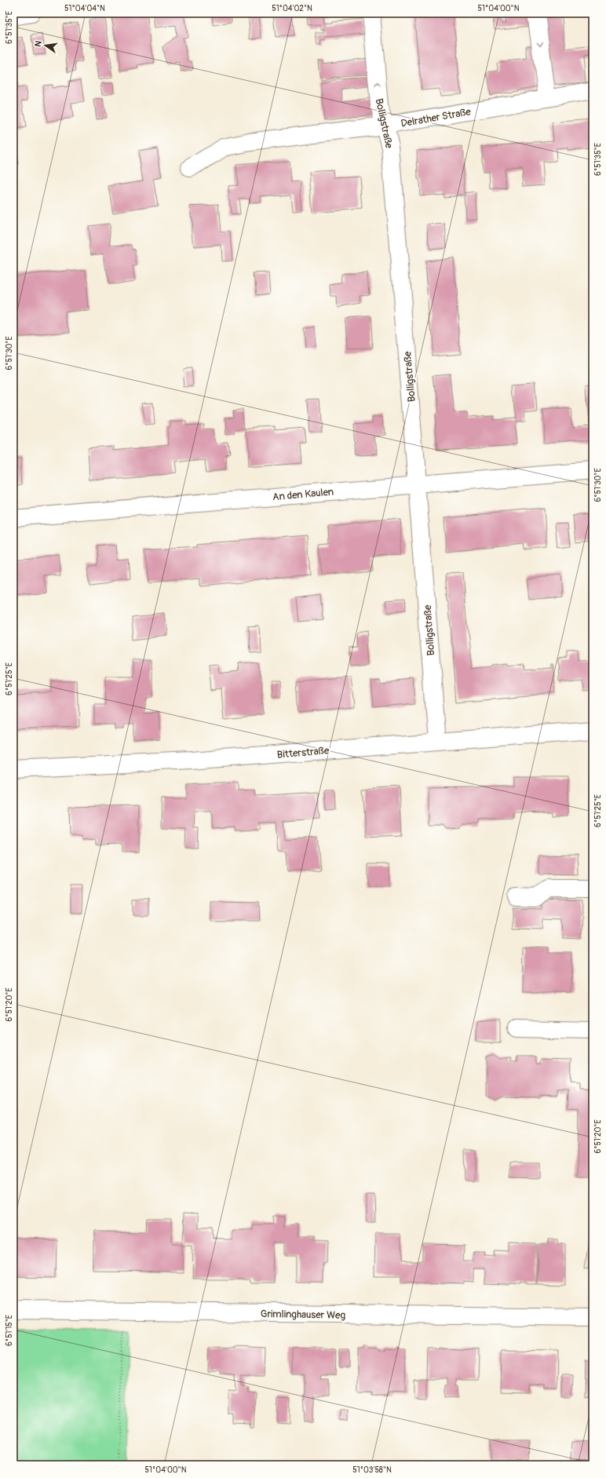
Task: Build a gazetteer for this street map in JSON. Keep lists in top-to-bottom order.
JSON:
{
  "streets": {
    "street": [
      "Delrather Straße",
      "Bolligstraße",
      "An den Kaulen",
      "Bitterstraße",
      "Grimlinghauser Weg"
    ]
  },
  "crossings": [
    ["Delrather Straße", "Bolligstraße"],
    ["Bolligstraße", "An den Kaulen"],
    ["Bolligstraße", "Bitterstraße"]
  ],
  "north": "left",
  "coordinates": [
    "51°04'04\"N",
    "51°04'02\"N",
    "51°04'00\"N",
    "6°51'35\"E",
    "6°51'30\"E",
    "6°51'25\"E",
    "6°51'20\"E",
    "6°51'15\"E",
    "51°03'58\"N"
  ]
}
